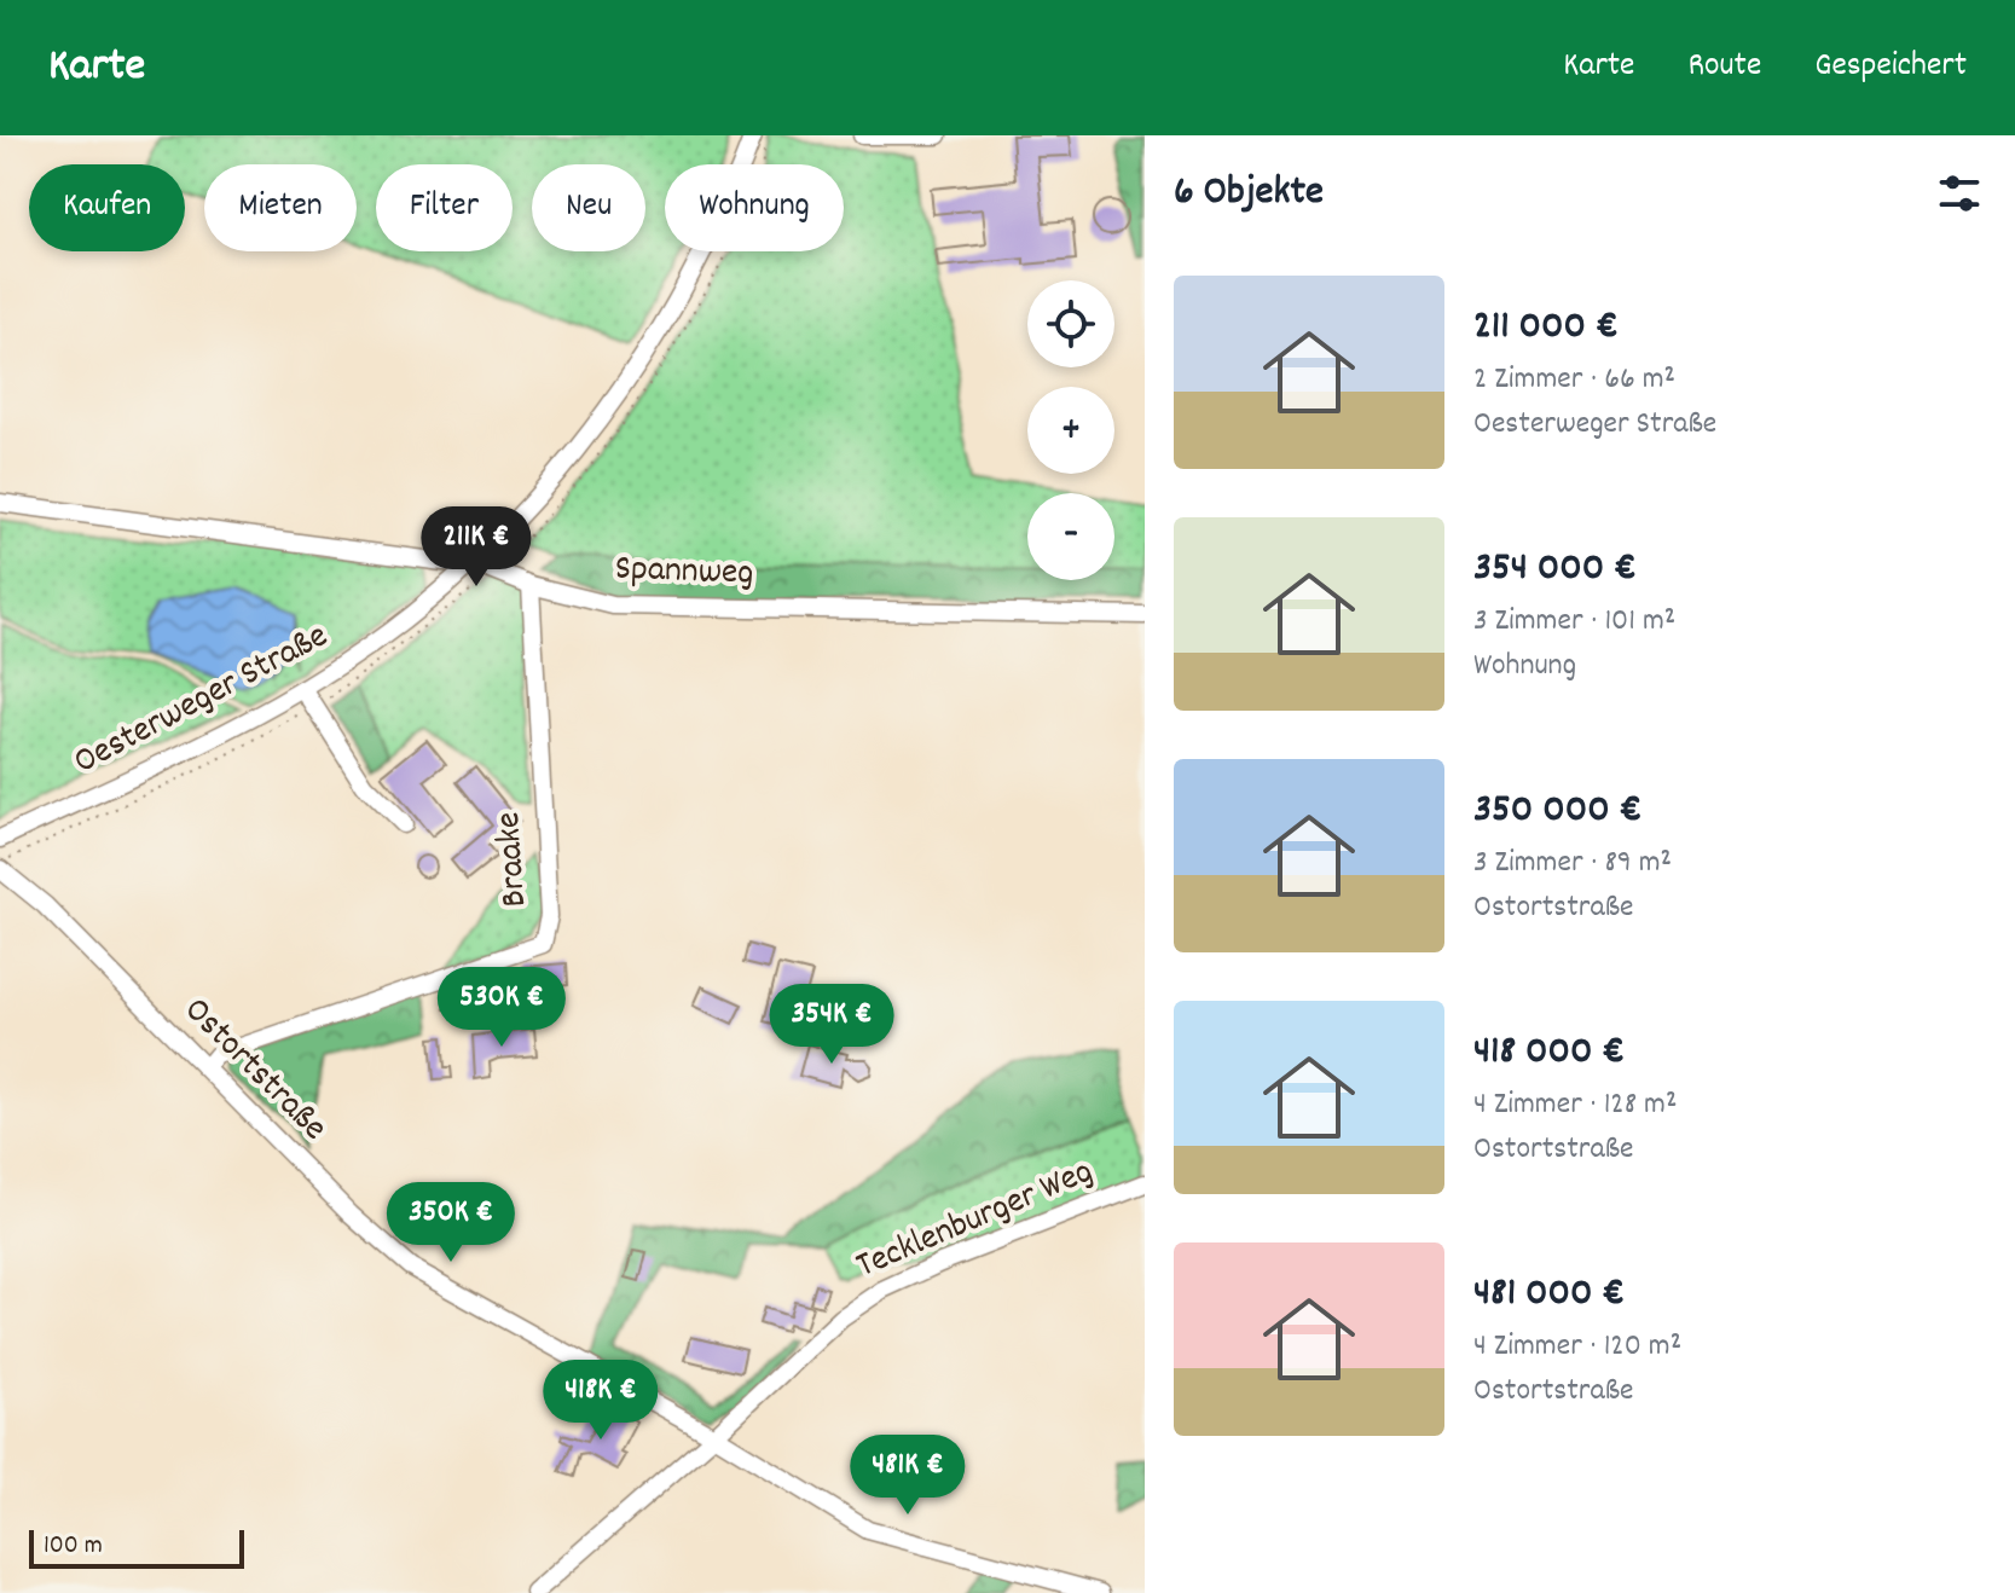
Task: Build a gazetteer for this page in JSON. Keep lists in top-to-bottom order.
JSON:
{
  "streets": {
    "street": [
      "Spannweg",
      "Oesterweger Straße",
      "Braake",
      "Ostortstraße",
      "Tecklenburger Weg"
    ]
  },
  "crossings": [
    ["Spannweg", "Oesterweger Straße"],
    ["Spannweg", "Braake"],
    ["Braake", "Ostortstraße"],
    ["Ostortstraße", "Tecklenburger Weg"]
  ],
  "scale_bar": "100 m",
  "page": {
    "header": "Karte",
    "nav": ["Karte", "Route", "Gespeichert"],
    "heading": "6 Objekte",
    "chip": [
      "Kaufen",
      "Mieten",
      "Filter",
      "Neu",
      "Wohnung"
    ],
    "list": [
      {
        "name": "211 000 €",
        "note": "2 Zimmer · 66 m² · Oesterweger Straße"
      },
      {
        "name": "354 000 €",
        "note": "3 Zimmer · 101 m² · Wohnung"
      },
      {
        "name": "350 000 €",
        "note": "3 Zimmer · 89 m² · Ostortstraße"
      },
      {
        "name": "418 000 €",
        "note": "4 Zimmer · 128 m² · Ostortstraße"
      },
      {
        "name": "481 000 €",
        "note": "4 Zimmer · 120 m² · Ostortstraße"
      }
    ],
    "map_buttons": ["+", "−"],
    "price": [
      "211K €",
      "530K €",
      "354K €",
      "350K €",
      "418K €",
      "481K €"
    ],
    "scale": "100 m"
  }
}
